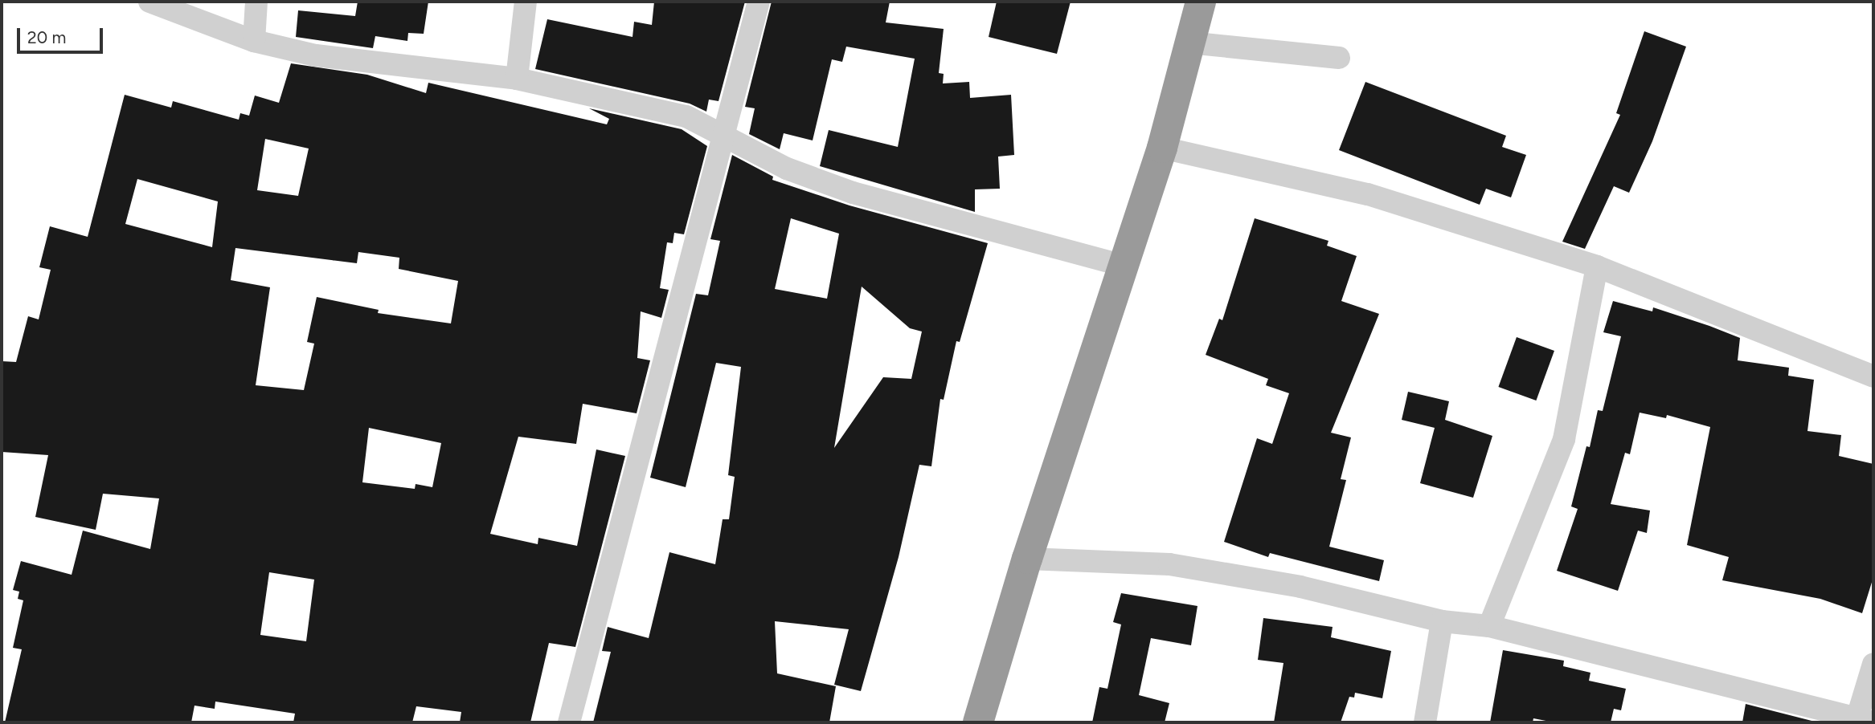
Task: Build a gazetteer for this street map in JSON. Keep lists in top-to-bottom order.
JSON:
{
  "scale_bar": "20 m"
}
